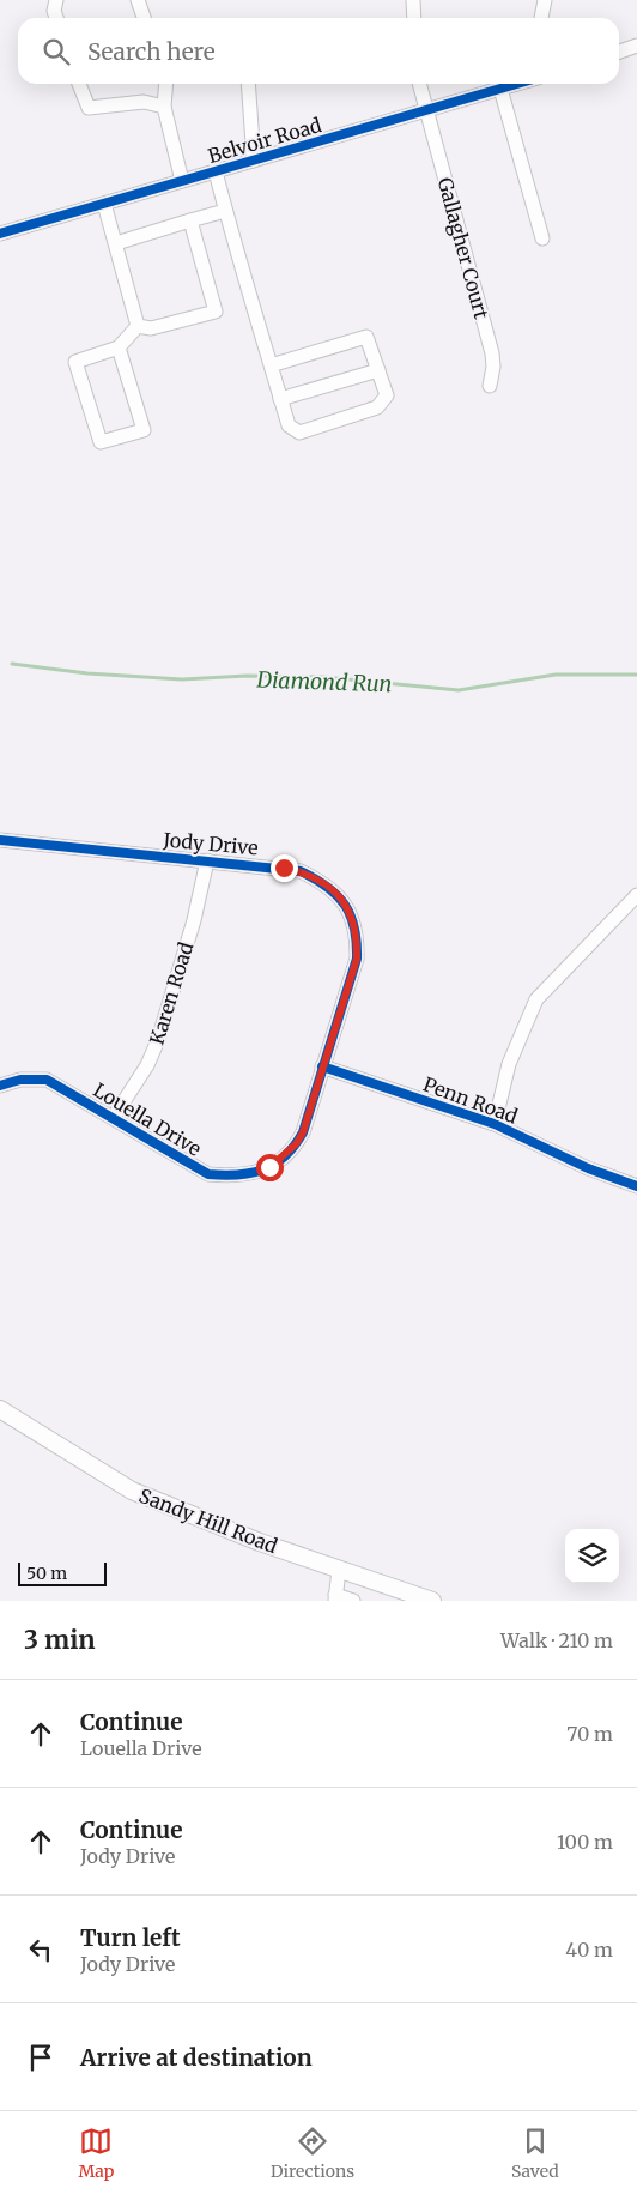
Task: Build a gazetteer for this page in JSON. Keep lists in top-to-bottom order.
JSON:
{
  "streets": {
    "main road": ["Sandy Hill Road"],
    "street": [
      "Belvoir Road",
      "Gallagher Court",
      "Jody Drive",
      "Karen Road",
      "Penn Road",
      "Louella Drive"
    ]
  },
  "crossings": [
    ["Belvoir Road", "Gallagher Court"],
    ["Jody Drive", "Karen Road"],
    ["Jody Drive", "Penn Road"],
    ["Jody Drive", "Louella Drive"],
    ["Karen Road", "Louella Drive"],
    ["Penn Road", "Louella Drive"]
  ],
  "water": ["Diamond Run"],
  "scale_bar": "50 m",
  "page": {
    "search": "Search here",
    "scale": "50 m",
    "heading": ["3 min", "Walk · 210 m"],
    "list": [
      ["Continue", "Louella Drive", "70 m"],
      ["Continue", "Jody Drive", "100 m"],
      ["Turn left", "Jody Drive", "40 m"],
      "Arrive at destination"
    ],
    "nav": ["Map", "Directions", "Saved"]
  }
}
